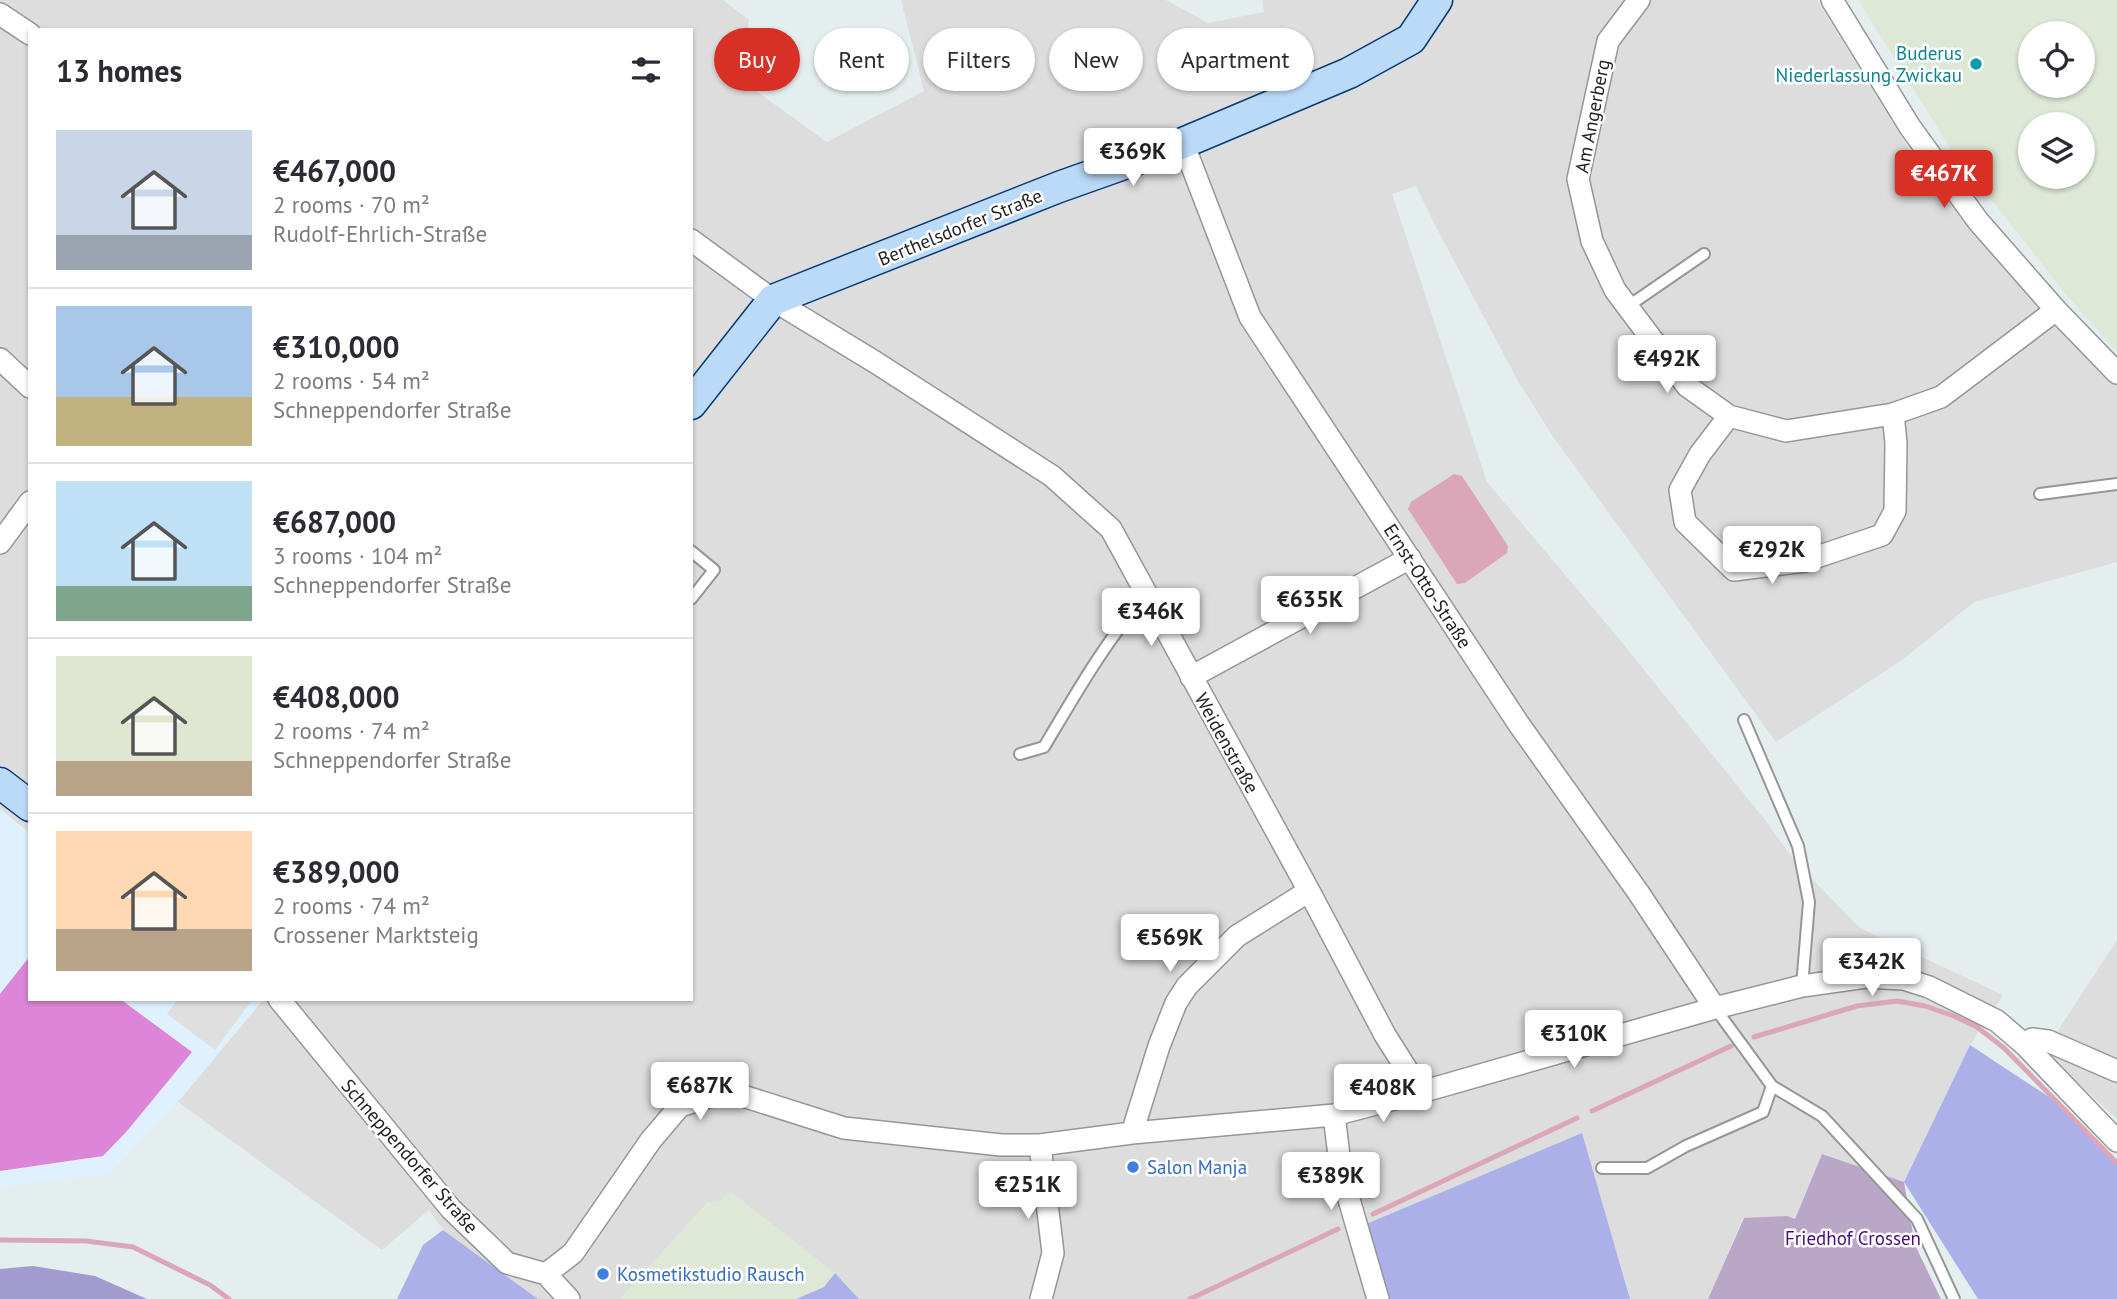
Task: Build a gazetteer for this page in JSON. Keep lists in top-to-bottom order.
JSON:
{
  "streets": {
    "street": [
      "Am Angerberg",
      "Berthelsdorfer Straße",
      "Ernst-Otto-Straße",
      "Weidenstraße",
      "Schneppendorfer Straße"
    ]
  },
  "crossings": [
    ["Berthelsdorfer Straße", "Ernst-Otto-Straße"],
    ["Berthelsdorfer Straße", "Weidenstraße"]
  ],
  "parks": ["Friedhof Crossen"],
  "places": ["Buderus Niederlassung Zwickau", "Salon Manja", "Kosmetikstudio Rausch"],
  "page": {
    "chip": [
      "Buy",
      "Rent",
      "Filters",
      "New",
      "Apartment"
    ],
    "heading": "13 homes",
    "list": [
      {
        "name": "€467,000",
        "note": "2 rooms · 70 m² · Rudolf-Ehrlich-Straße"
      },
      {
        "name": "€310,000",
        "note": "2 rooms · 54 m² · Schneppendorfer Straße"
      },
      {
        "name": "€687,000",
        "note": "3 rooms · 104 m² · Schneppendorfer Straße"
      },
      {
        "name": "€408,000",
        "note": "2 rooms · 74 m² · Schneppendorfer Straße"
      },
      {
        "name": "€389,000",
        "note": "2 rooms · 74 m² · Crossener Marktsteig"
      }
    ],
    "price": [
      "€369K",
      "€467K",
      "€492K",
      "€292K",
      "€635K",
      "€346K",
      "€569K",
      "€342K",
      "€310K",
      "€687K",
      "€408K",
      "€389K",
      "€251K"
    ]
  }
}
